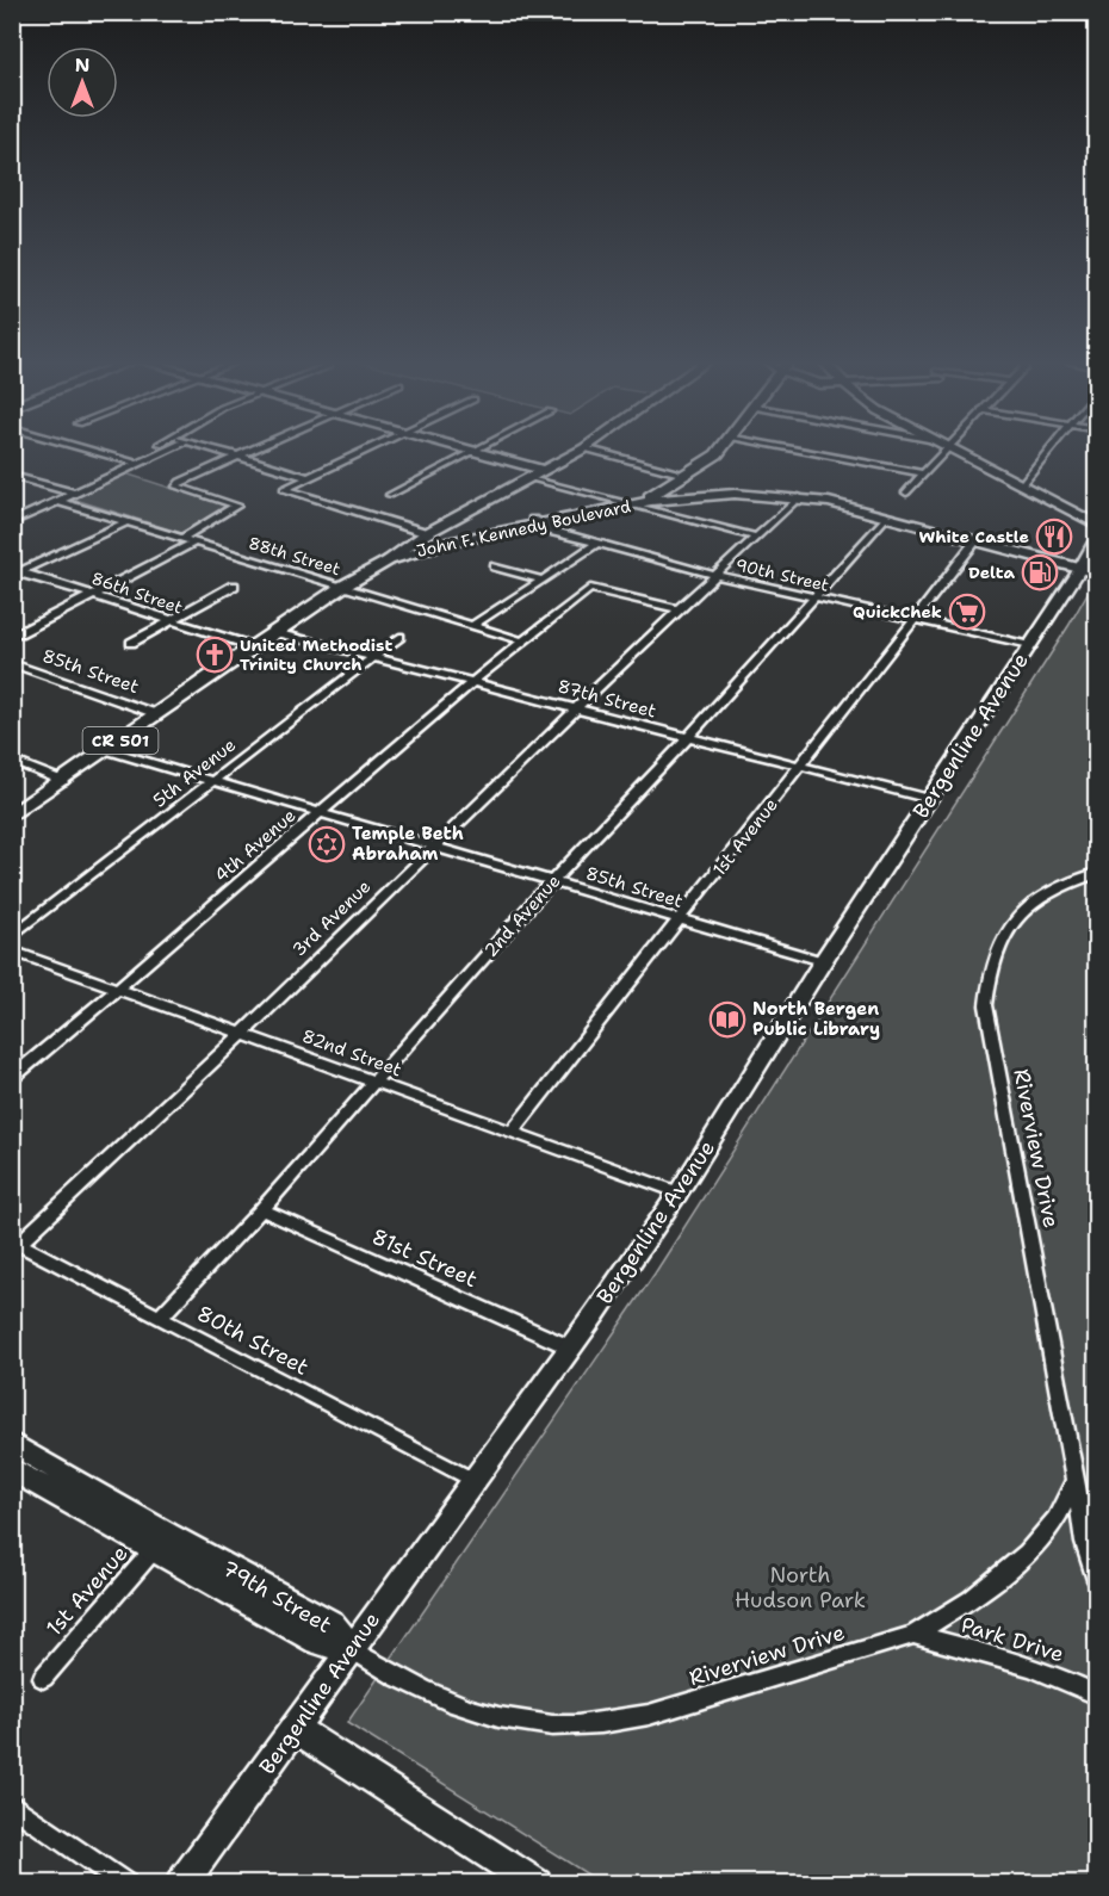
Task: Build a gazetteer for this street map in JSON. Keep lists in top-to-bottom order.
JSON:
{
  "streets": {
    "main road": ["John F. Kennedy Boulevard", "CR 501"],
    "street": [
      "88th Street",
      "90th Street",
      "86th Street",
      "85th Street",
      "87th Street",
      "Bergenline Avenue",
      "5th Avenue",
      "1st Avenue",
      "4th Avenue",
      "2nd Avenue",
      "3rd Avenue",
      "82nd Street",
      "Riverview Drive",
      "81st Street",
      "80th Street",
      "79th Street",
      "Park Drive"
    ]
  },
  "crossings": [
    ["John F. Kennedy Boulevard", "88th Street"],
    ["John F. Kennedy Boulevard", "90th Street"],
    ["John F. Kennedy Boulevard", "86th Street"],
    ["John F. Kennedy Boulevard", "85th Street"],
    ["John F. Kennedy Boulevard", "87th Street"],
    ["John F. Kennedy Boulevard", "Bergenline Avenue"],
    ["John F. Kennedy Boulevard", "1st Avenue"],
    ["John F. Kennedy Boulevard", "2nd Avenue"],
    ["John F. Kennedy Boulevard", "3rd Avenue"],
    ["88th Street", "4th Avenue"],
    ["90th Street", "Bergenline Avenue"],
    ["90th Street", "1st Avenue"],
    ["90th Street", "2nd Avenue"],
    ["90th Street", "3rd Avenue"],
    ["85th Street", "Bergenline Avenue"],
    ["85th Street", "5th Avenue"],
    ["85th Street", "1st Avenue"],
    ["85th Street", "4th Avenue"],
    ["85th Street", "2nd Avenue"],
    ["85th Street", "3rd Avenue"],
    ["87th Street", "Bergenline Avenue"],
    ["87th Street", "5th Avenue"],
    ["87th Street", "1st Avenue"],
    ["87th Street", "4th Avenue"],
    ["87th Street", "2nd Avenue"],
    ["87th Street", "3rd Avenue"],
    ["Bergenline Avenue", "82nd Street"],
    ["Bergenline Avenue", "Riverview Drive"],
    ["Bergenline Avenue", "81st Street"],
    ["Bergenline Avenue", "80th Street"],
    ["Bergenline Avenue", "79th Street"],
    ["1st Avenue", "82nd Street"],
    ["1st Avenue", "79th Street"],
    ["4th Avenue", "3rd Avenue"],
    ["4th Avenue", "82nd Street"],
    ["2nd Avenue", "82nd Street"],
    ["2nd Avenue", "81st Street"],
    ["2nd Avenue", "80th Street"],
    ["3rd Avenue", "82nd Street"],
    ["3rd Avenue", "80th Street"],
    ["Riverview Drive", "79th Street"],
    ["Riverview Drive", "Park Drive"]
  ],
  "parks": ["North Hudson Park"],
  "places": {
    "restaurant": ["White Castle"],
    "fuel station": ["Delta"],
    "supermarket": ["QuickChek"],
    "church": ["United Methodist Trinity Church"],
    "synagogue": ["Temple Beth Abraham"],
    "library": ["North Bergen Public Library"]
  },
  "north": "top"
}
